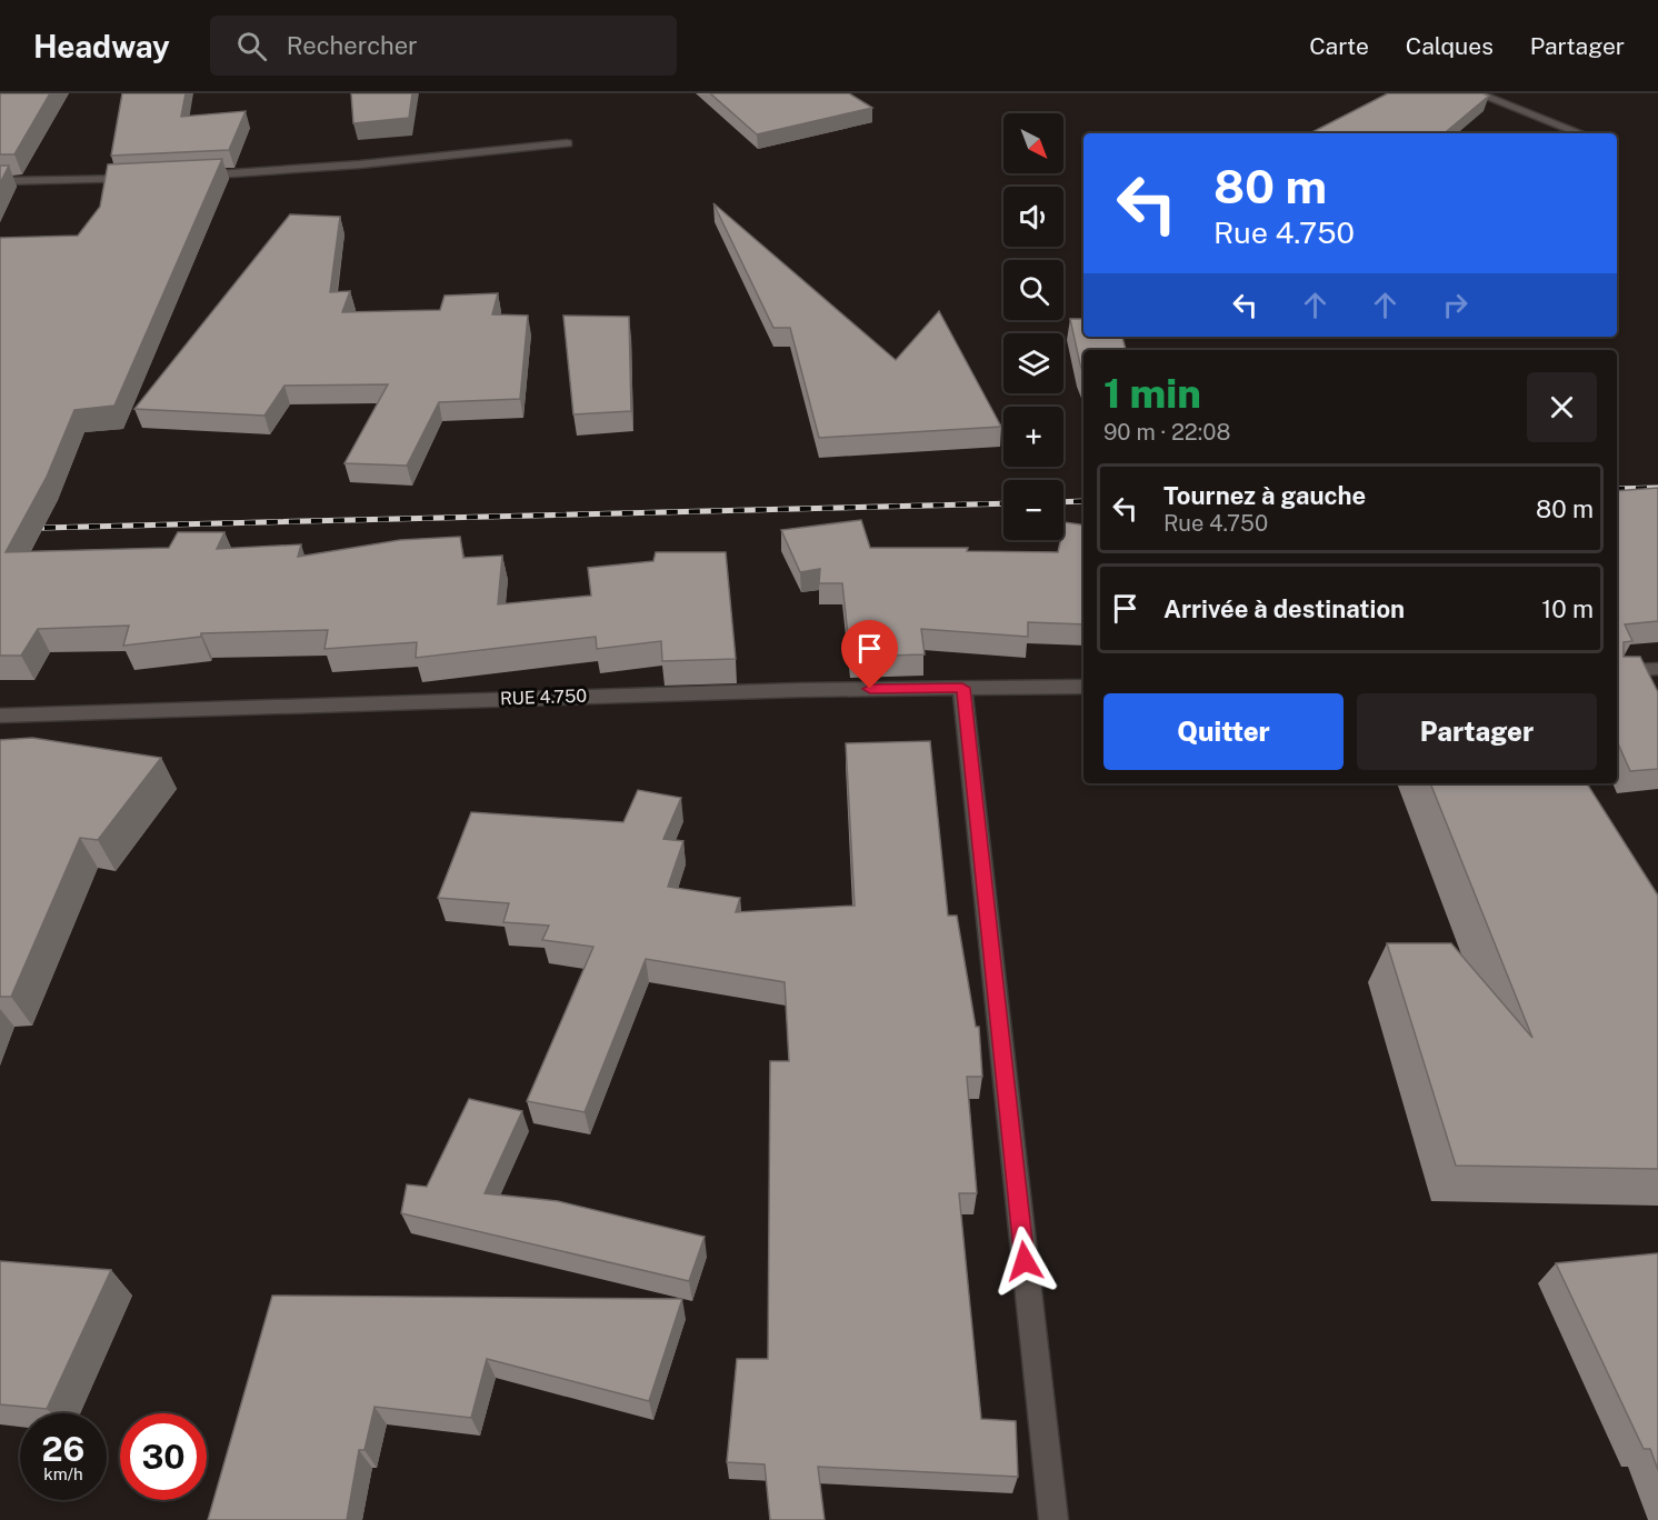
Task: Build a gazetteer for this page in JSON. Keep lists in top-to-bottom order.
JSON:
{
  "streets": {
    "street": ["RUE 4.750"]
  },
  "north": "bottom right",
  "page": {
    "header": "Headway",
    "search": "Rechercher",
    "nav": ["Carte", "Calques", "Partager"],
    "map_buttons": ["+", "−"],
    "turn": ["80 m", "Rue 4.750"],
    "heading": ["1 min", "90 m · 22:08"],
    "list": [
      {
        "name": "Tournez à gauche",
        "note": "Rue 4.750",
        "value": "80 m"
      },
      {
        "name": "Arrivée à destination",
        "value": "10 m"
      }
    ],
    "buttons": ["Quitter", "Partager"],
    "speed": "26 km/h",
    "limit": "30"
  }
}
